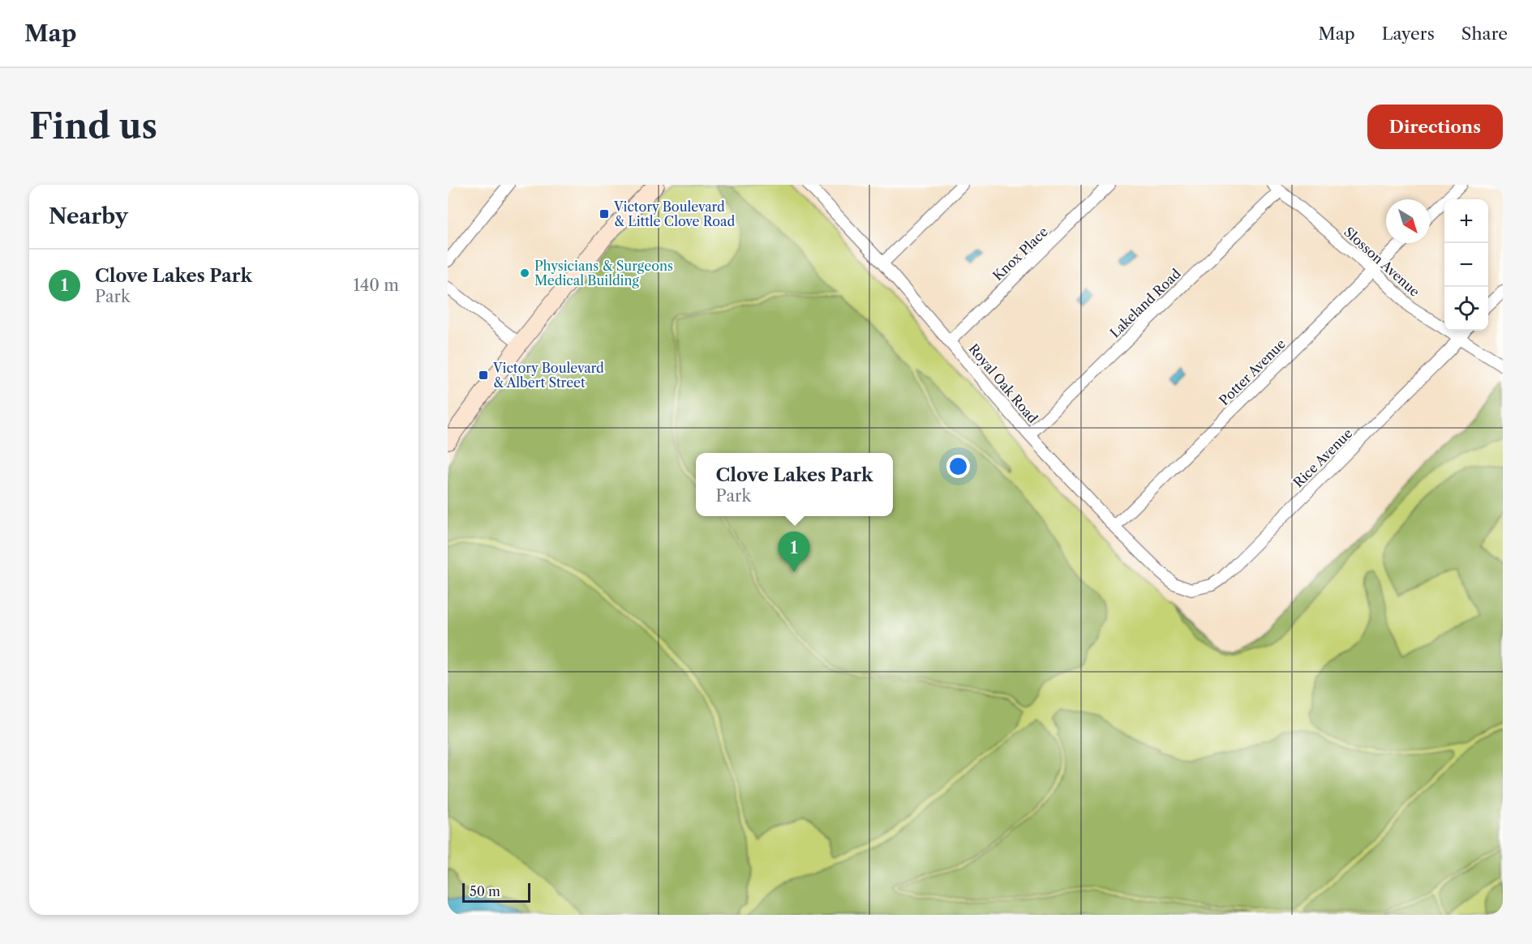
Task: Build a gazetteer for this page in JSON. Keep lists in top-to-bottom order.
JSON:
{
  "streets": {
    "street": [
      "Knox Place",
      "Slosson Avenue",
      "Lakeland Road",
      "Potter Avenue",
      "Royal Oak Road",
      "Rice Avenue"
    ]
  },
  "crossings": [
    ["Knox Place", "Royal Oak Road"],
    ["Slosson Avenue", "Lakeland Road"],
    ["Slosson Avenue", "Potter Avenue"],
    ["Slosson Avenue", "Rice Avenue"],
    ["Lakeland Road", "Royal Oak Road"],
    ["Potter Avenue", "Royal Oak Road"],
    ["Royal Oak Road", "Rice Avenue"]
  ],
  "places": {
    "transit": ["Victory Boulevard & Little Clove Road", "Victory Boulevard & Albert Street"],
    "other": ["Physicians & Surgeons Medical Building"]
  },
  "scale_bar": "50 m",
  "north": "bottom right",
  "page": {
    "header": "Map",
    "nav": ["Map", "Layers", "Share"],
    "buttons": "Directions",
    "title": "Find us",
    "heading": "Nearby",
    "map_buttons": ["+", "−"],
    "list": [
      {
        "mark": "1",
        "name": "Clove Lakes Park",
        "note": "Park",
        "value": "140 m"
      }
    ],
    "popup": ["Clove Lakes Park", "Park"],
    "pins": "1",
    "scale": "50 m"
  }
}
